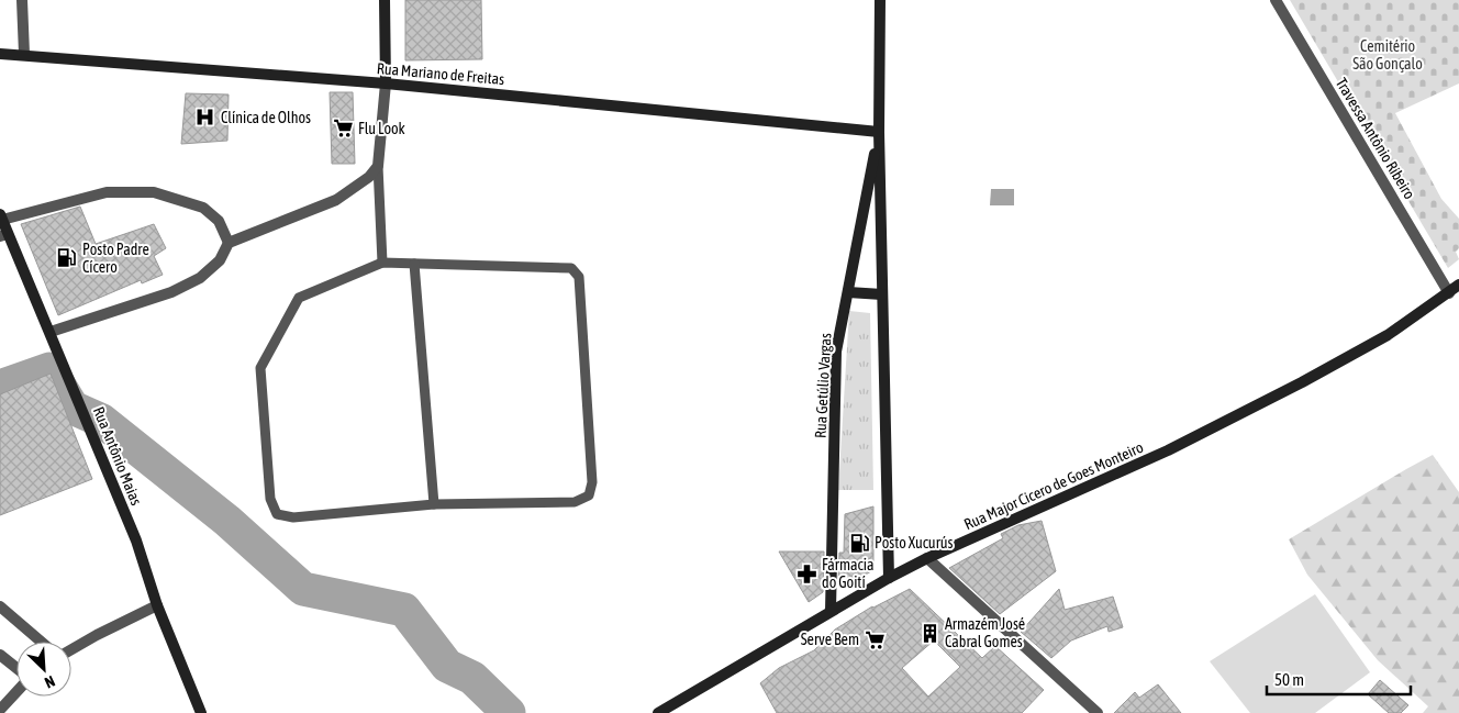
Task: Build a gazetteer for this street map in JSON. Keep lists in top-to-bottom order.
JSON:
{
  "streets": {
    "street": [
      "Rua Mariano de Freitas",
      "Travessa Antônio Ribeiro",
      "Rua Getúlio Vargas",
      "Rua Antônio Maias",
      "Rua Major Cicero de Goes Monteiro"
    ]
  },
  "crossings": [
    ["Rua Mariano de Freitas", "Rua Getúlio Vargas"],
    ["Travessa Antônio Ribeiro", "Rua Major Cicero de Goes Monteiro"],
    ["Rua Getúlio Vargas", "Rua Major Cicero de Goes Monteiro"]
  ],
  "parks": ["Cemitério São Gonçalo"],
  "places": {
    "hospital": ["Clínica de Olhos"],
    "supermarket": ["Flu Look", "Serve Bem"],
    "fuel station": ["Posto Padre Cícero", "Posto Xucurús"],
    "pharmacy": ["Fármacia do Goití"],
    "building": ["Armazém José Cabral Gomes"]
  },
  "scale_bar": "50 m",
  "north": "bottom right"
}
